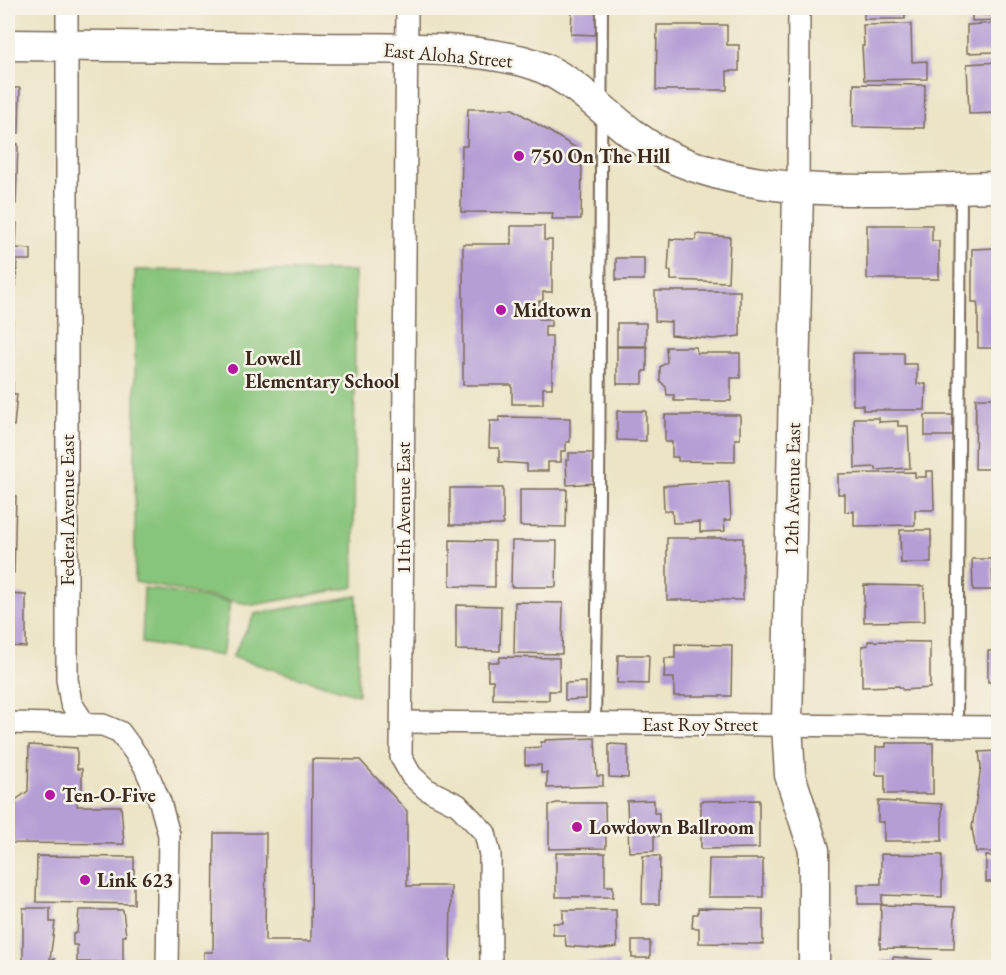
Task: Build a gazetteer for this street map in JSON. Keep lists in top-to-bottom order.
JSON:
{
  "streets": {
    "street": [
      "East Aloha Street",
      "12th Avenue East",
      "11th Avenue East",
      "Federal Avenue East",
      "East Roy Street"
    ]
  },
  "crossings": [
    ["East Aloha Street", "12th Avenue East"],
    ["East Aloha Street", "11th Avenue East"],
    ["East Aloha Street", "Federal Avenue East"],
    ["12th Avenue East", "East Roy Street"],
    ["11th Avenue East", "East Roy Street"]
  ],
  "places": [
    "750 On The Hill",
    "Midtown",
    "Lowell Elementary School",
    "Ten-O-Five",
    "Lowdown Ballroom",
    "Link 623"
  ]
}
